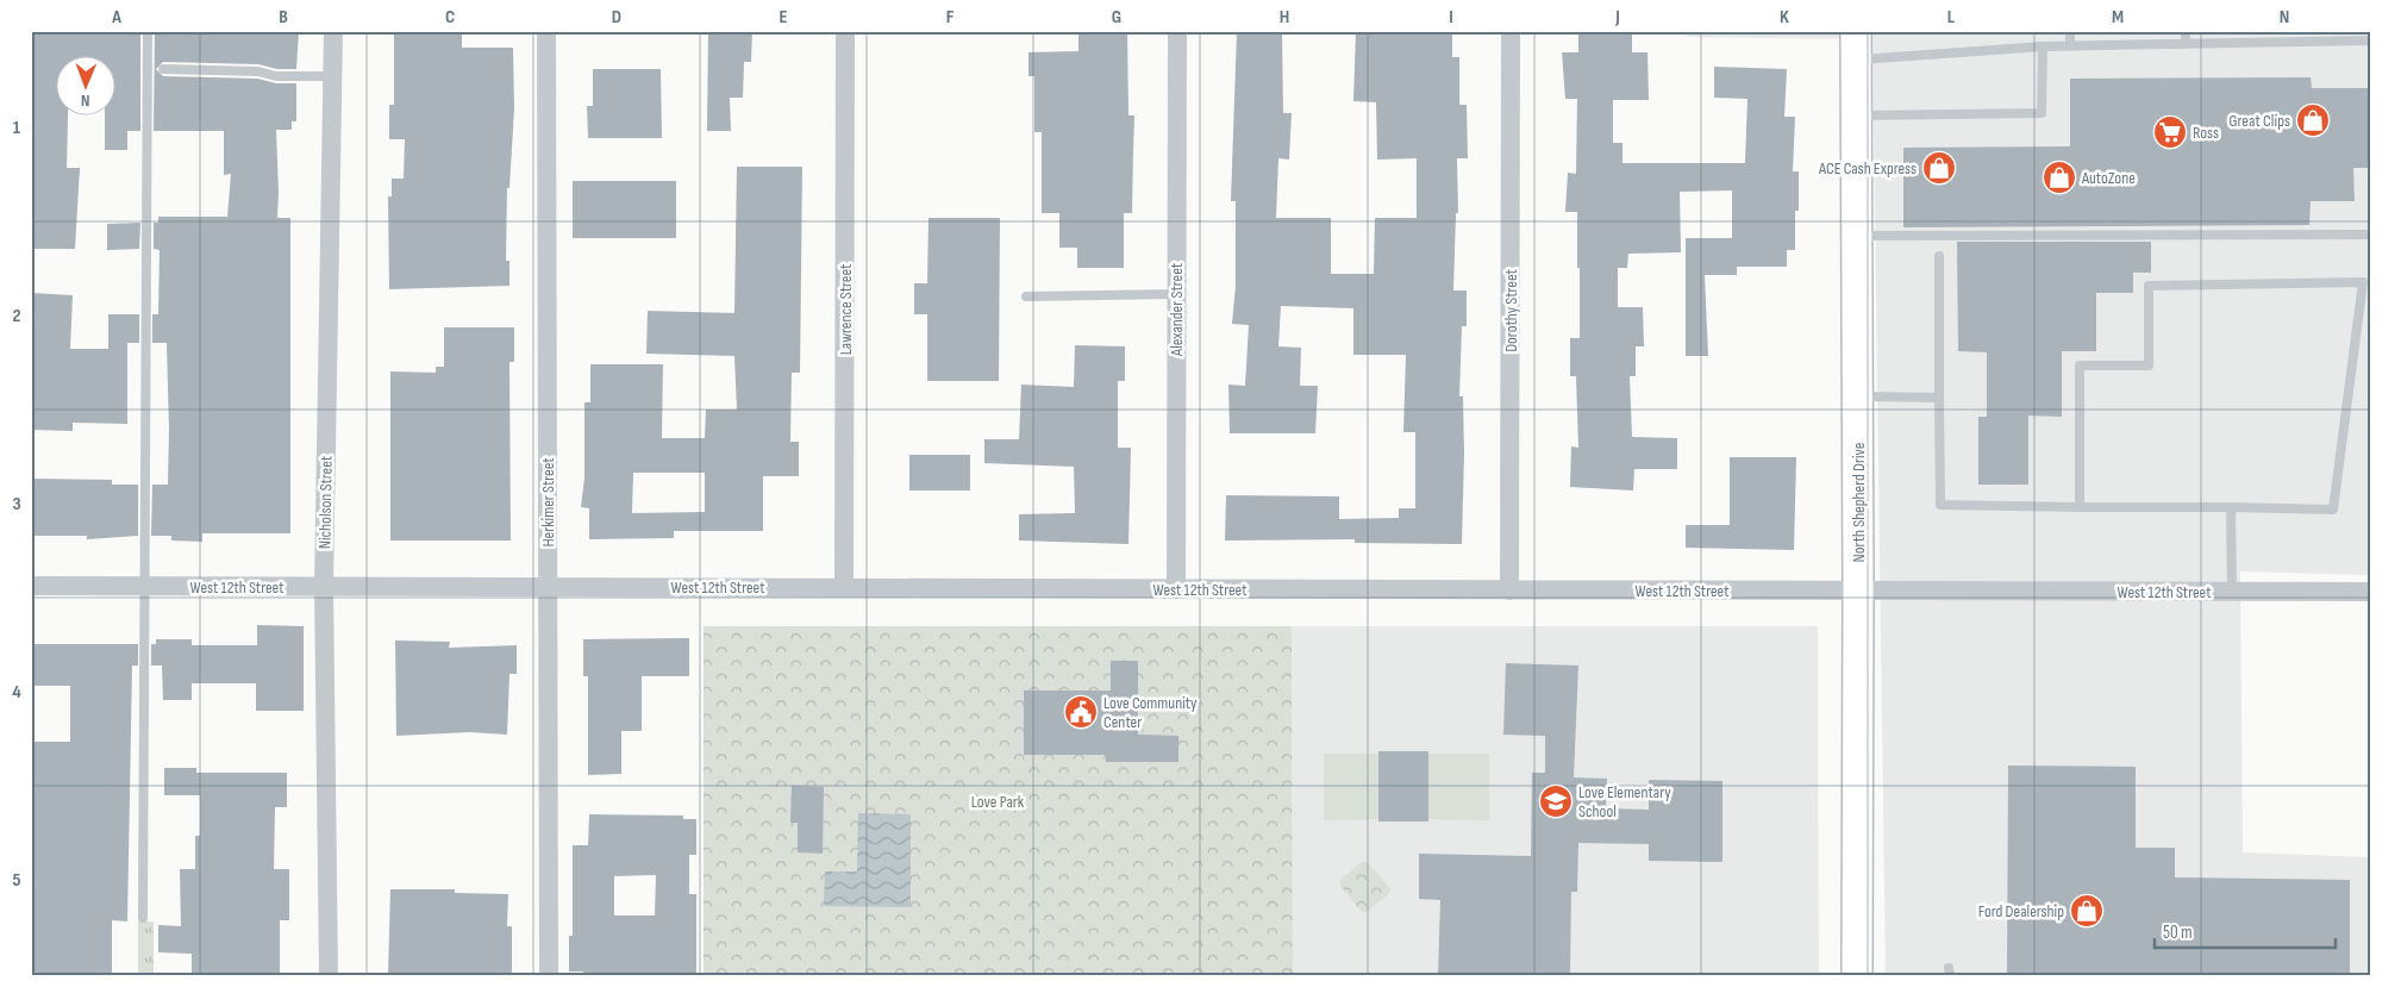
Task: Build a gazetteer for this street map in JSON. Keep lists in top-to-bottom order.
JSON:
{
  "streets": {
    "main road": ["North Shepherd Drive"],
    "street": [
      "Lawrence Street",
      "Alexander Street",
      "Dorothy Street",
      "Nicholson Street",
      "Herkimer Street",
      "West 12th Street"
    ]
  },
  "crossings": [
    ["Lawrence Street", "West 12th Street"],
    ["Alexander Street", "West 12th Street"],
    ["Dorothy Street", "West 12th Street"],
    ["Nicholson Street", "West 12th Street"],
    ["Herkimer Street", "West 12th Street"],
    ["North Shepherd Drive", "West 12th Street"]
  ],
  "parks": ["Love Park"],
  "places": {
    "shop": [
      "Great Clips",
      "ACE Cash Express",
      "AutoZone",
      "Ford Dealership"
    ],
    "supermarket": ["Ross"],
    "public building": ["Love Community Center"],
    "school or university": ["Love Elementary School"]
  },
  "scale_bar": "50 m",
  "north": "bottom",
  "grid": {
    "columns": [
      "A",
      "B",
      "C",
      "D",
      "E",
      "F",
      "G",
      "H",
      "I",
      "J",
      "K",
      "L",
      "M",
      "N"
    ],
    "rows": [
      "1",
      "2",
      "3",
      "4",
      "5"
    ]
  }
}
